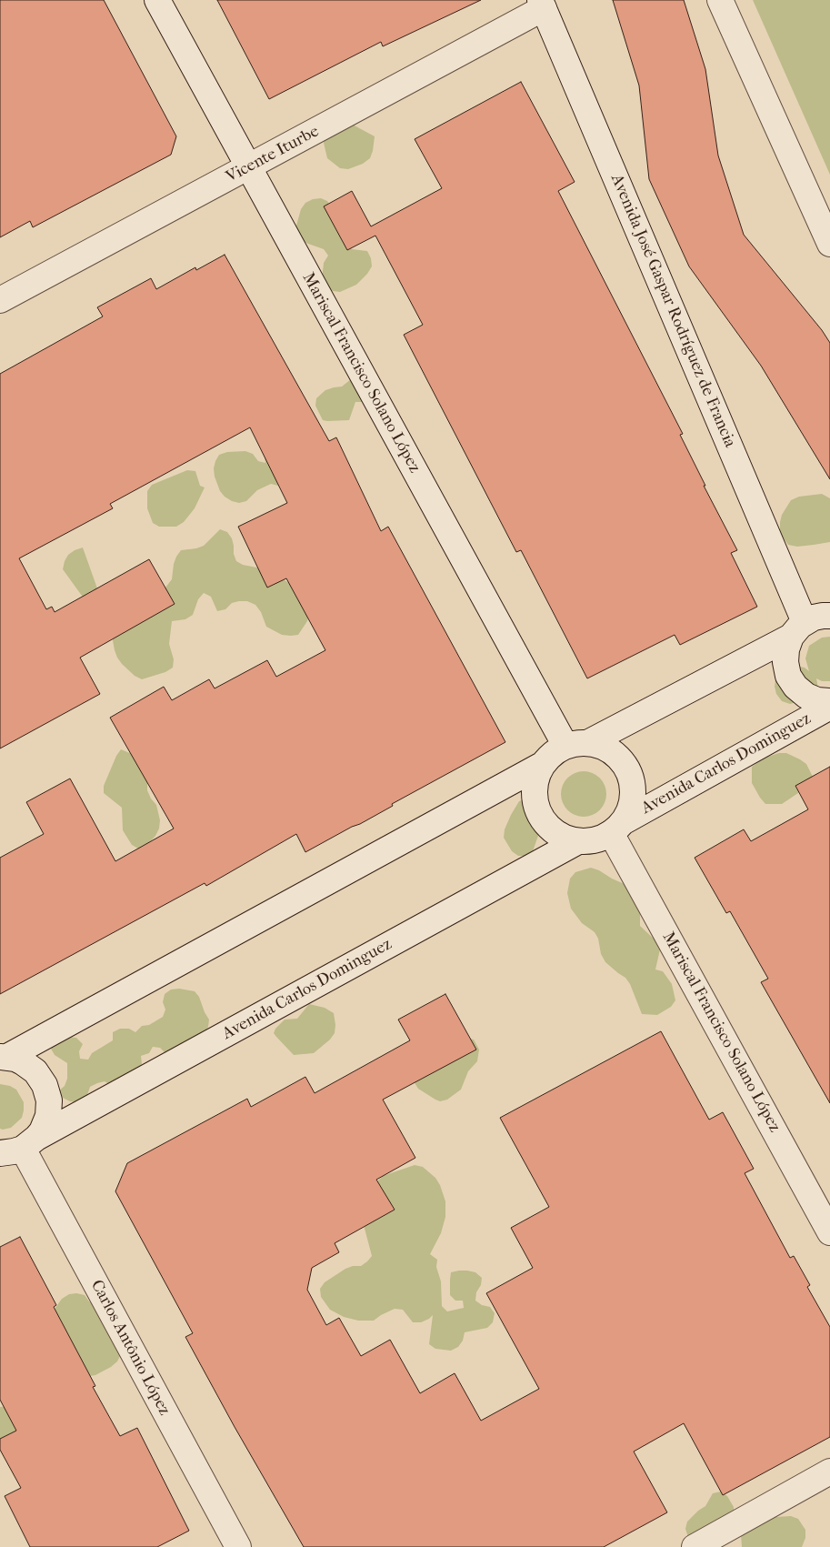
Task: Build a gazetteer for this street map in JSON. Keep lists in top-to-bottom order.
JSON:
{
  "streets": {
    "main road": [
      "Vicente Iturbe",
      "Avenida José Gaspar Rodríguez de Francia",
      "Mariscal Francisco Solano López",
      "Avenida Carlos Dominguez",
      "Carlos Antônio López"
    ]
  },
  "crossings": [
    ["Vicente Iturbe", "Avenida José Gaspar Rodríguez de Francia"],
    ["Vicente Iturbe", "Mariscal Francisco Solano López"],
    ["Mariscal Francisco Solano López", "Avenida Carlos Dominguez"],
    ["Avenida Carlos Dominguez", "Carlos Antônio López"]
  ]
}
